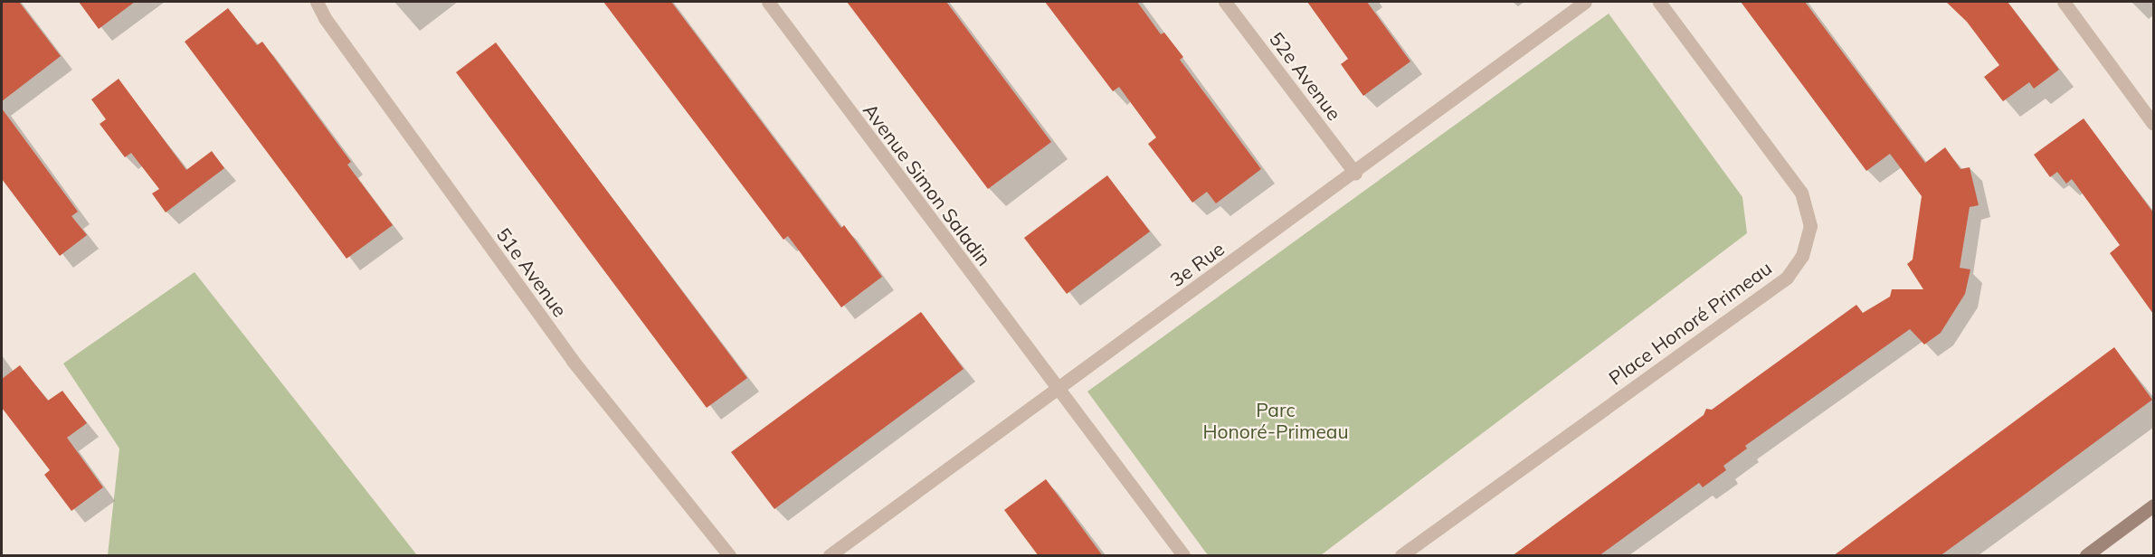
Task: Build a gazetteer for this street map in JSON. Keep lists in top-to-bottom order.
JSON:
{
  "streets": {
    "street": [
      "52e Avenue",
      "Avenue Simon Saladin",
      "3e Rue",
      "51e Avenue",
      "Place Honoré Primeau"
    ]
  },
  "crossings": [
    ["52e Avenue", "3e Rue"],
    ["Avenue Simon Saladin", "3e Rue"]
  ],
  "parks": ["Parc Honoré-Primeau"]
}
